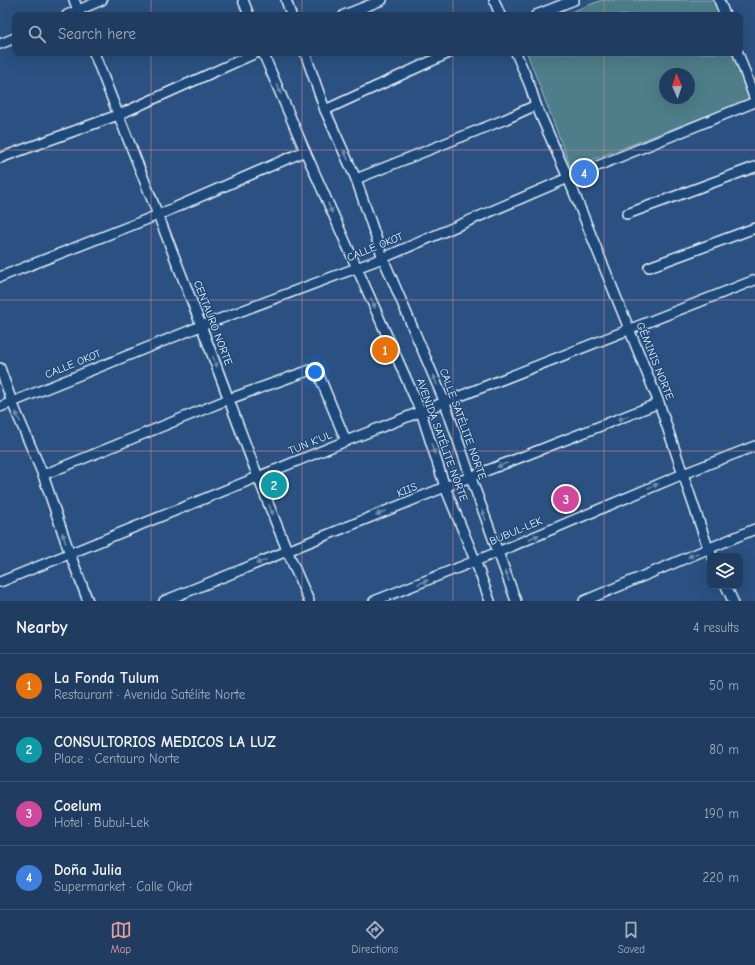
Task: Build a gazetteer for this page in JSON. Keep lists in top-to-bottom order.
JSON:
{
  "streets": {
    "street": [
      "CALLE OKOT",
      "CENTAURO NORTE",
      "GÉMINIS NORTE",
      "CALLE SATÉLITE NORTE",
      "AVENIDA SATÉLITE NORTE",
      "TUN K'UL",
      "KIIS",
      "BUBUL-LEK"
    ]
  },
  "crossings": [
    ["CALLE OKOT", "CENTAURO NORTE"],
    ["CALLE OKOT", "GÉMINIS NORTE"],
    ["CALLE OKOT", "CALLE SATÉLITE NORTE"],
    ["CALLE OKOT", "AVENIDA SATÉLITE NORTE"],
    ["CENTAURO NORTE", "TUN K'UL"],
    ["CENTAURO NORTE", "KIIS"],
    ["GÉMINIS NORTE", "TUN K'UL"],
    ["GÉMINIS NORTE", "KIIS"],
    ["GÉMINIS NORTE", "BUBUL-LEK"],
    ["CALLE SATÉLITE NORTE", "TUN K'UL"],
    ["CALLE SATÉLITE NORTE", "KIIS"],
    ["CALLE SATÉLITE NORTE", "BUBUL-LEK"],
    ["AVENIDA SATÉLITE NORTE", "TUN K'UL"],
    ["AVENIDA SATÉLITE NORTE", "KIIS"],
    ["AVENIDA SATÉLITE NORTE", "BUBUL-LEK"]
  ],
  "one_way": [
    "CALLE SATÉLITE NORTE",
    "AVENIDA SATÉLITE NORTE",
    "KIIS",
    "BUBUL-LEK"
  ],
  "north": "top",
  "page": {
    "search": "Search here",
    "pins": [
      "4",
      "1",
      "2",
      "3"
    ],
    "heading": ["Nearby", "4 results"],
    "list": [
      {
        "mark": "1",
        "name": "La Fonda Tulum",
        "note": "Restaurant · Avenida Satélite Norte",
        "value": "50 m"
      },
      {
        "mark": "2",
        "name": "CONSULTORIOS MEDICOS LA LUZ",
        "note": "Place · Centauro Norte",
        "value": "80 m"
      },
      {
        "mark": "3",
        "name": "Coelum",
        "note": "Hotel · Bubul-Lek",
        "value": "190 m"
      },
      {
        "mark": "4",
        "name": "Doña Julia",
        "note": "Supermarket · Calle Okot",
        "value": "220 m"
      }
    ],
    "nav": ["Map", "Directions", "Saved"]
  }
}
